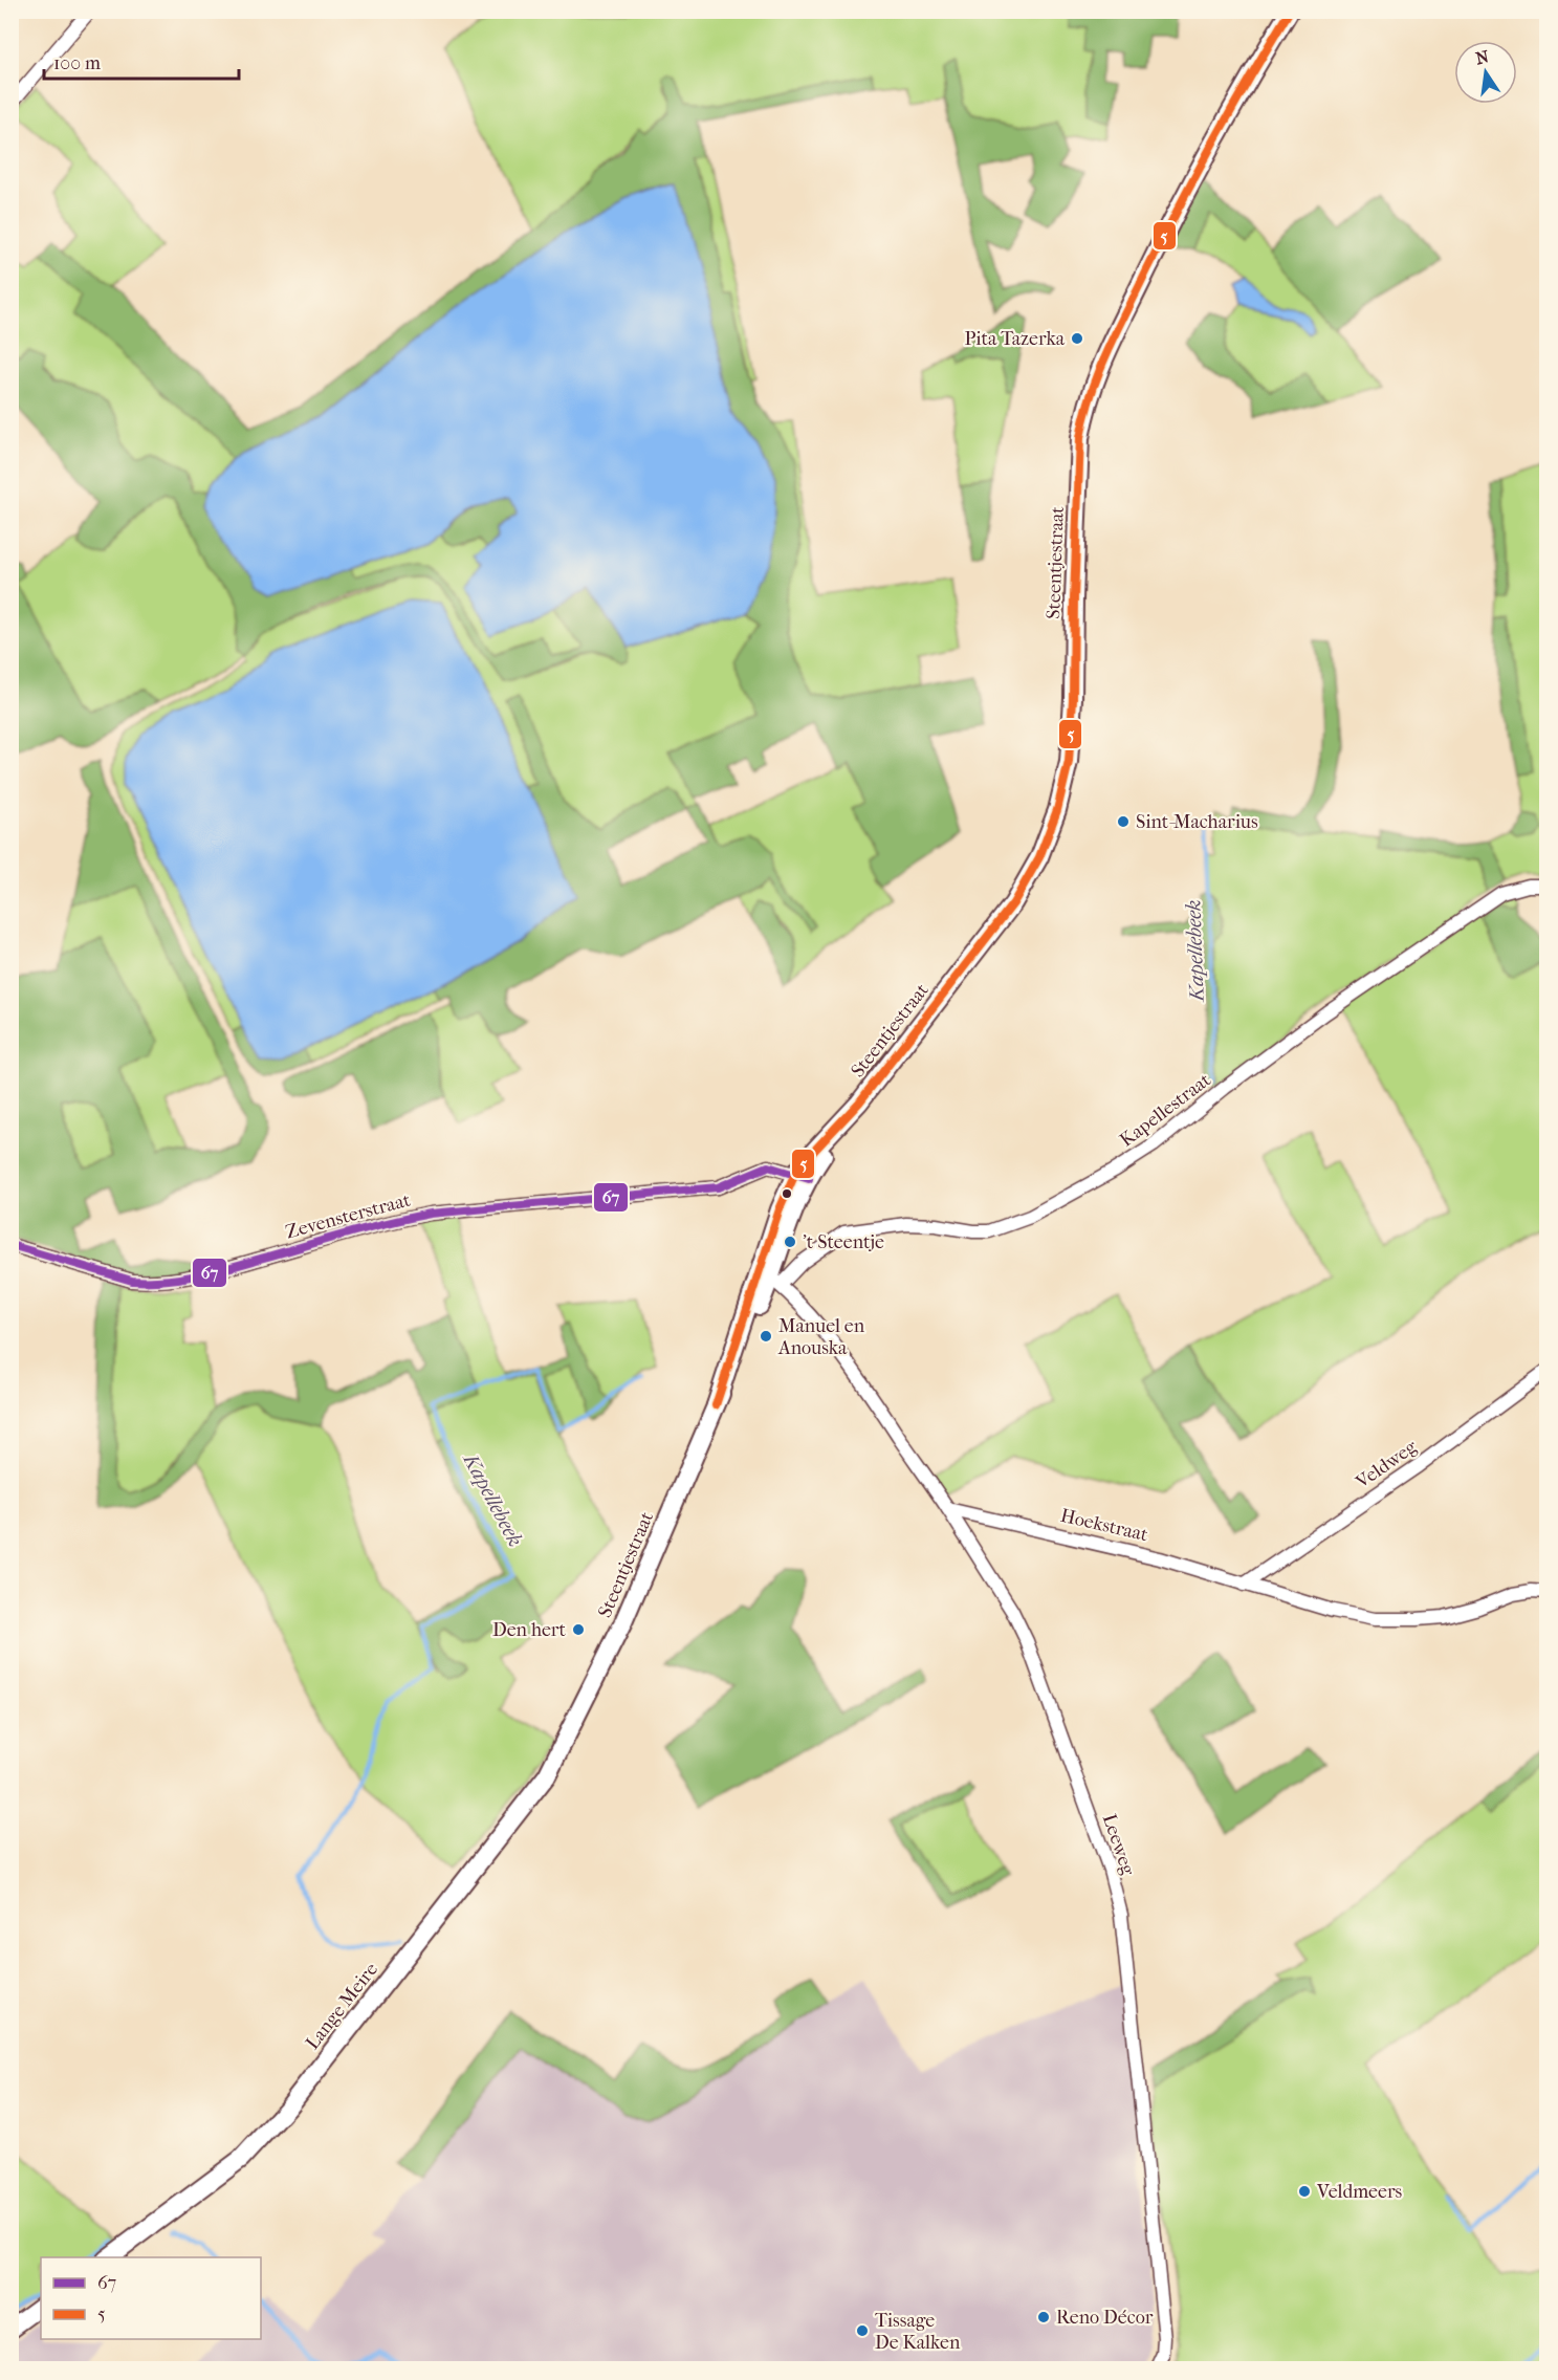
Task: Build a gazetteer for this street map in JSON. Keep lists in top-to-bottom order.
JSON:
{
  "streets": {
    "street": [
      "Steentjestraat",
      "Kapellestraat",
      "Zevensterstraat",
      "Veldweg",
      "Hoekstraat",
      "Leeweg",
      "Lange Meire"
    ]
  },
  "crossings": [
    ["Steentjestraat", "Kapellestraat"],
    ["Steentjestraat", "Zevensterstraat"],
    ["Steentjestraat", "Lange Meire"],
    ["Veldweg", "Hoekstraat"],
    ["Hoekstraat", "Leeweg"]
  ],
  "water": ["Kapellebeek"],
  "places": [
    "Pita Tazerka",
    "Sint-Macharius",
    "'t Steentje",
    "Manuel en Anouska",
    "Den hert",
    "Veldmeers",
    "Reno Décor",
    "Tissage De Kalken"
  ],
  "lines": ["transit line 5", "transit line 67"],
  "legend": ["67", "5"],
  "scale_bar": "100 m",
  "north": "top"
}
